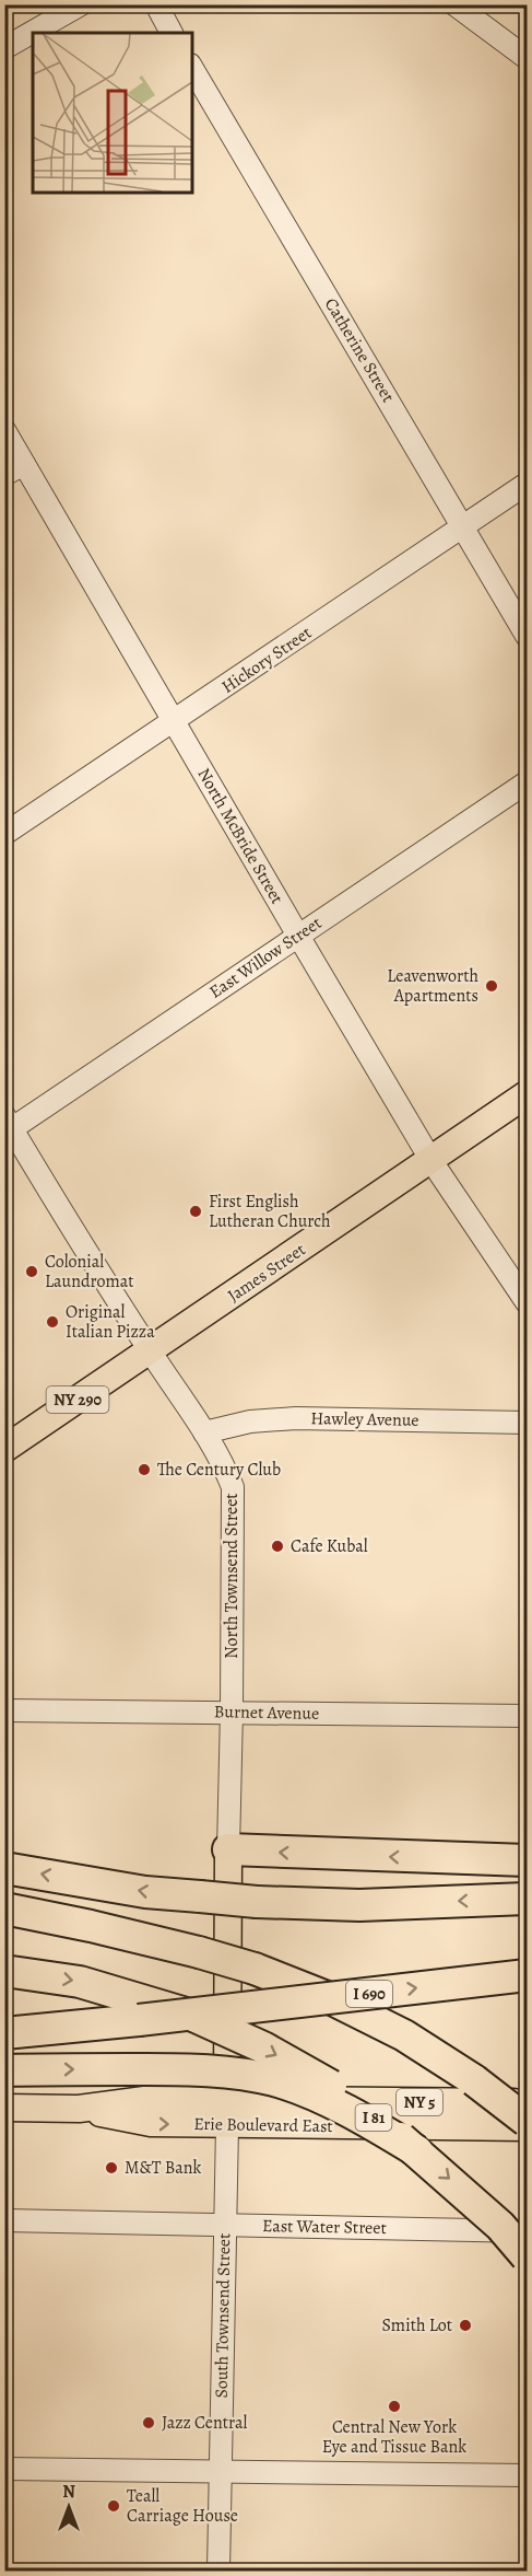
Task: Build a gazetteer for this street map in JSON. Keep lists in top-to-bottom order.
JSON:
{
  "streets": {
    "highway": ["I 690", "I 81"],
    "main road": [
      "James Street",
      "NY 290",
      "North Townsend Street",
      "NY 5",
      "Erie Boulevard East"
    ],
    "street": [
      "Catherine Street",
      "Hickory Street",
      "North McBride Street",
      "East Willow Street",
      "Hawley Avenue",
      "Burnet Avenue",
      "East Water Street",
      "South Townsend Street"
    ]
  },
  "crossings": [
    ["Catherine Street", "Hickory Street"],
    ["Hickory Street", "North McBride Street"],
    ["North McBride Street", "East Willow Street"],
    ["North McBride Street", "James Street"],
    ["East Willow Street", "North Townsend Street"],
    ["James Street", "North Townsend Street"],
    ["Hawley Avenue", "North Townsend Street"],
    ["North Townsend Street", "Burnet Avenue"],
    ["North Townsend Street", "Erie Boulevard East"],
    ["North Townsend Street", "South Townsend Street"],
    ["Erie Boulevard East", "South Townsend Street"],
    ["East Water Street", "South Townsend Street"]
  ],
  "places": [
    "Leavenworth Apartments",
    "First English Lutheran Church",
    "Colonial Laundromat",
    "Original Italian Pizza",
    "The Century Club",
    "Cafe Kubal",
    "M&T Bank",
    "Smith Lot",
    "Central New York Eye and Tissue Bank",
    "Jazz Central",
    "Teall Carriage House"
  ],
  "north": "top"
}
